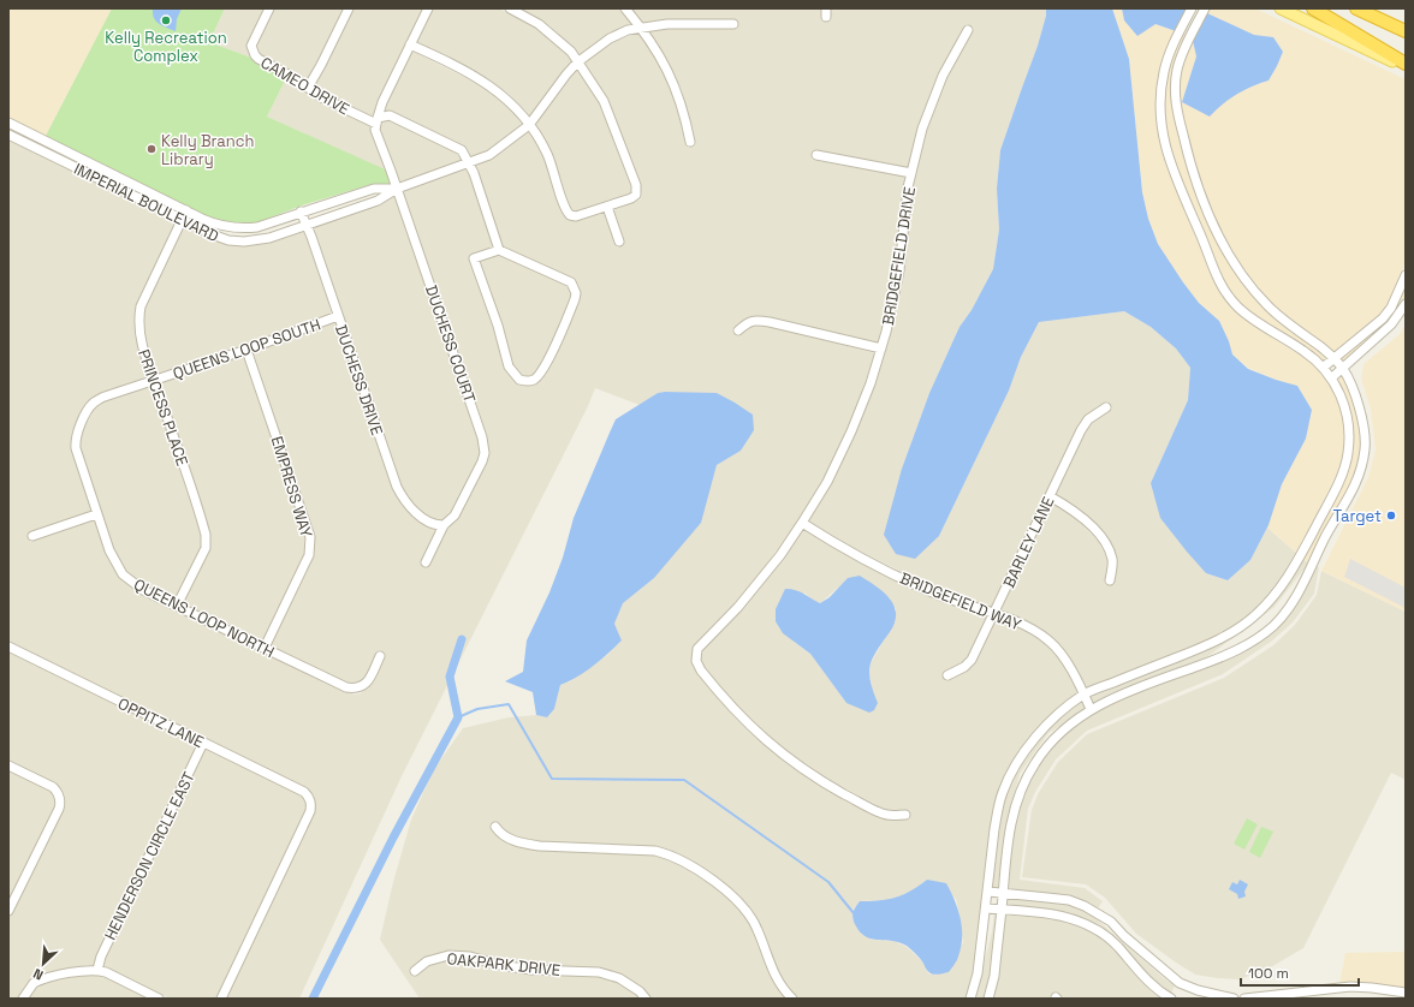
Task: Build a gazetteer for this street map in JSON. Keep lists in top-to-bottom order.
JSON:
{
  "streets": {
    "street": [
      "CAMEO DRIVE",
      "IMPERIAL BOULEVARD",
      "BRIDGEFIELD DRIVE",
      "DUCHESS COURT",
      "QUEENS LOOP SOUTH",
      "DUCHESS DRIVE",
      "PRINCESS PLACE",
      "EMPRESS WAY",
      "BARLEY LANE",
      "BRIDGEFIELD WAY",
      "QUEENS LOOP NORTH",
      "OPPITZ LANE",
      "HENDERSON CIRCLE EAST",
      "OAKPARK DRIVE"
    ]
  },
  "crossings": [
    ["CAMEO DRIVE", "IMPERIAL BOULEVARD"],
    ["CAMEO DRIVE", "DUCHESS COURT"],
    ["IMPERIAL BOULEVARD", "DUCHESS COURT"],
    ["IMPERIAL BOULEVARD", "DUCHESS DRIVE"],
    ["IMPERIAL BOULEVARD", "PRINCESS PLACE"],
    ["BRIDGEFIELD DRIVE", "BRIDGEFIELD WAY"],
    ["DUCHESS COURT", "DUCHESS DRIVE"],
    ["QUEENS LOOP SOUTH", "DUCHESS DRIVE"],
    ["QUEENS LOOP SOUTH", "PRINCESS PLACE"],
    ["QUEENS LOOP SOUTH", "EMPRESS WAY"],
    ["QUEENS LOOP SOUTH", "QUEENS LOOP NORTH"],
    ["PRINCESS PLACE", "QUEENS LOOP NORTH"],
    ["EMPRESS WAY", "QUEENS LOOP NORTH"],
    ["BARLEY LANE", "BRIDGEFIELD WAY"],
    ["OPPITZ LANE", "HENDERSON CIRCLE EAST"]
  ],
  "places": ["Kelly Recreation Complex", "Kelly Branch Library", "Target"],
  "scale_bar": "100 m",
  "north": "bottom left"
}
